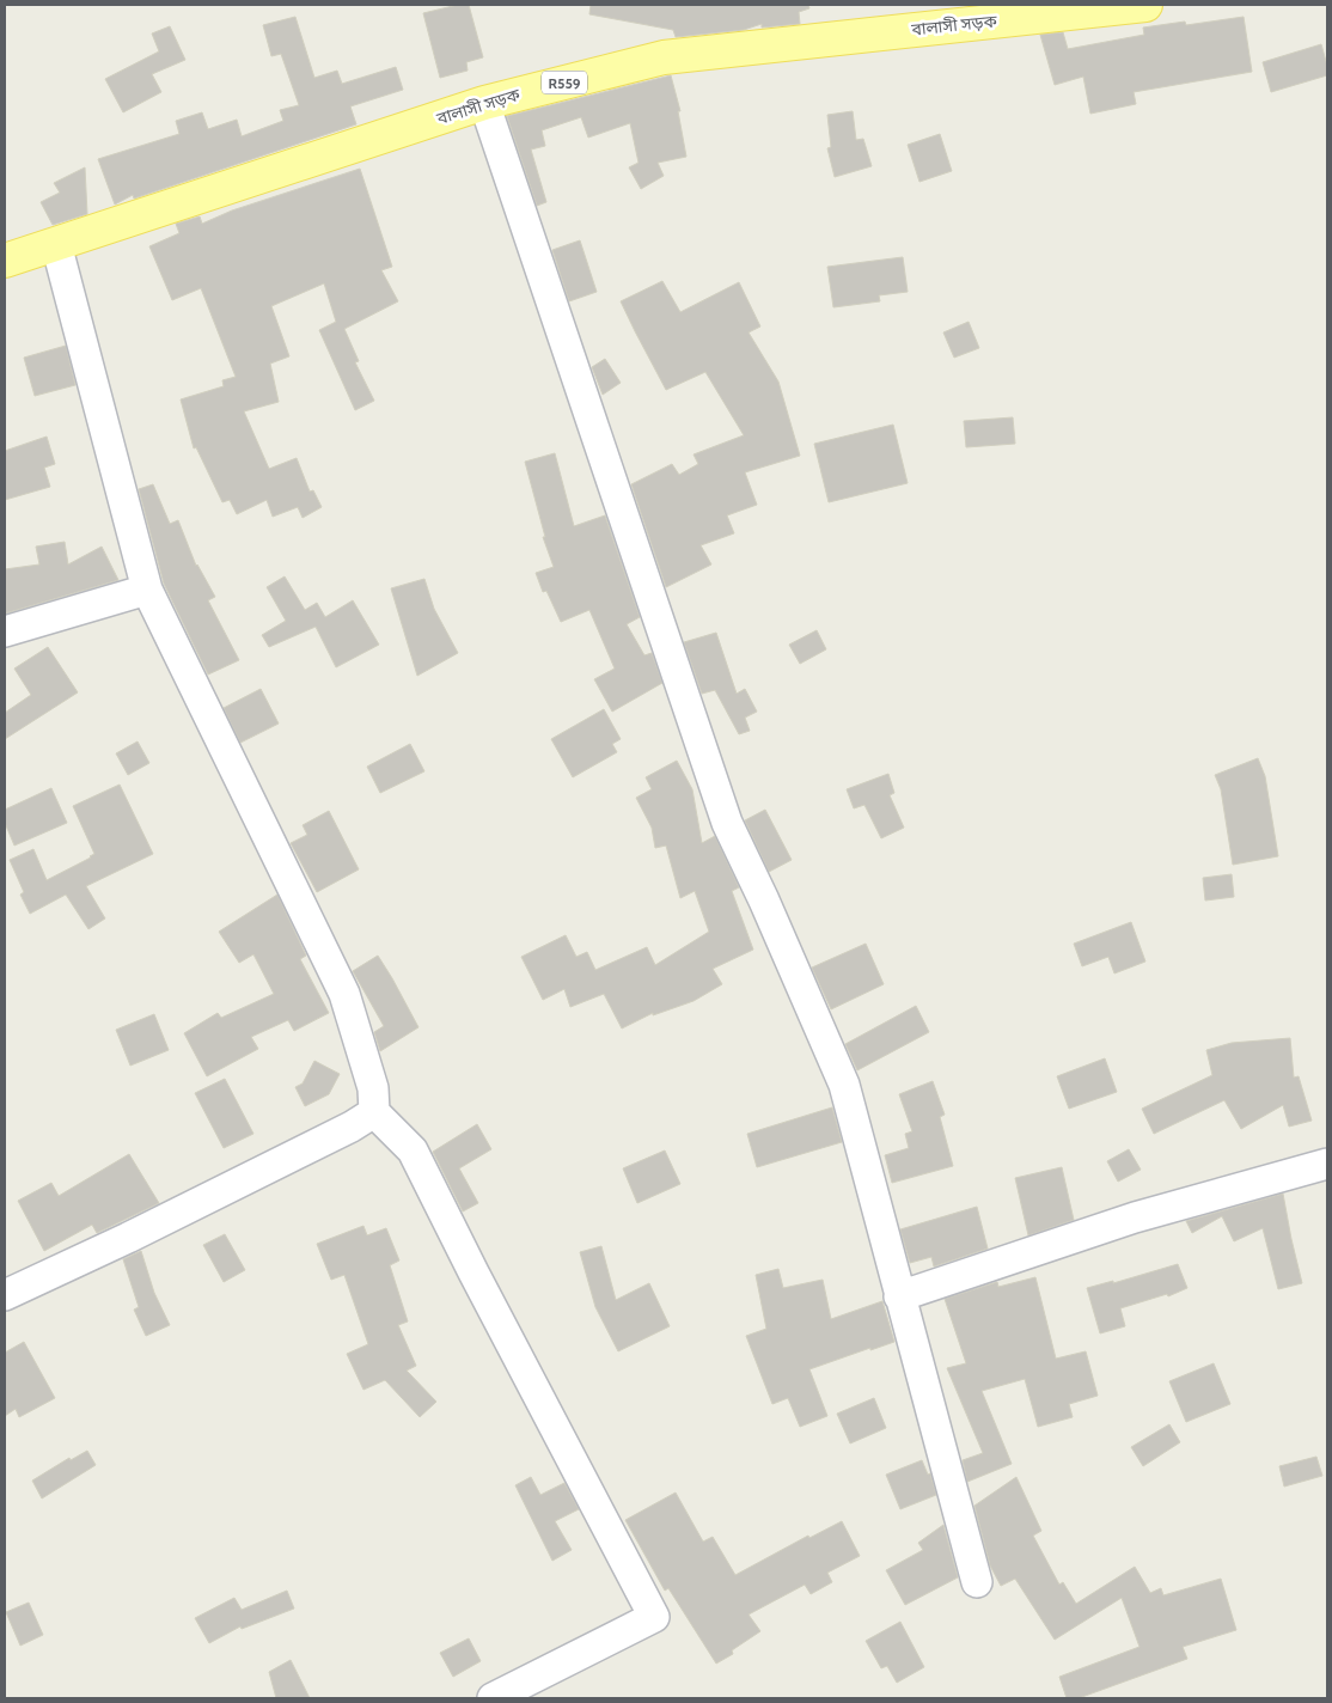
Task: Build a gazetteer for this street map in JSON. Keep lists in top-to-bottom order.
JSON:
{
  "streets": {
    "main road": ["বালাসী সড়ক", "R559"]
  }
}
